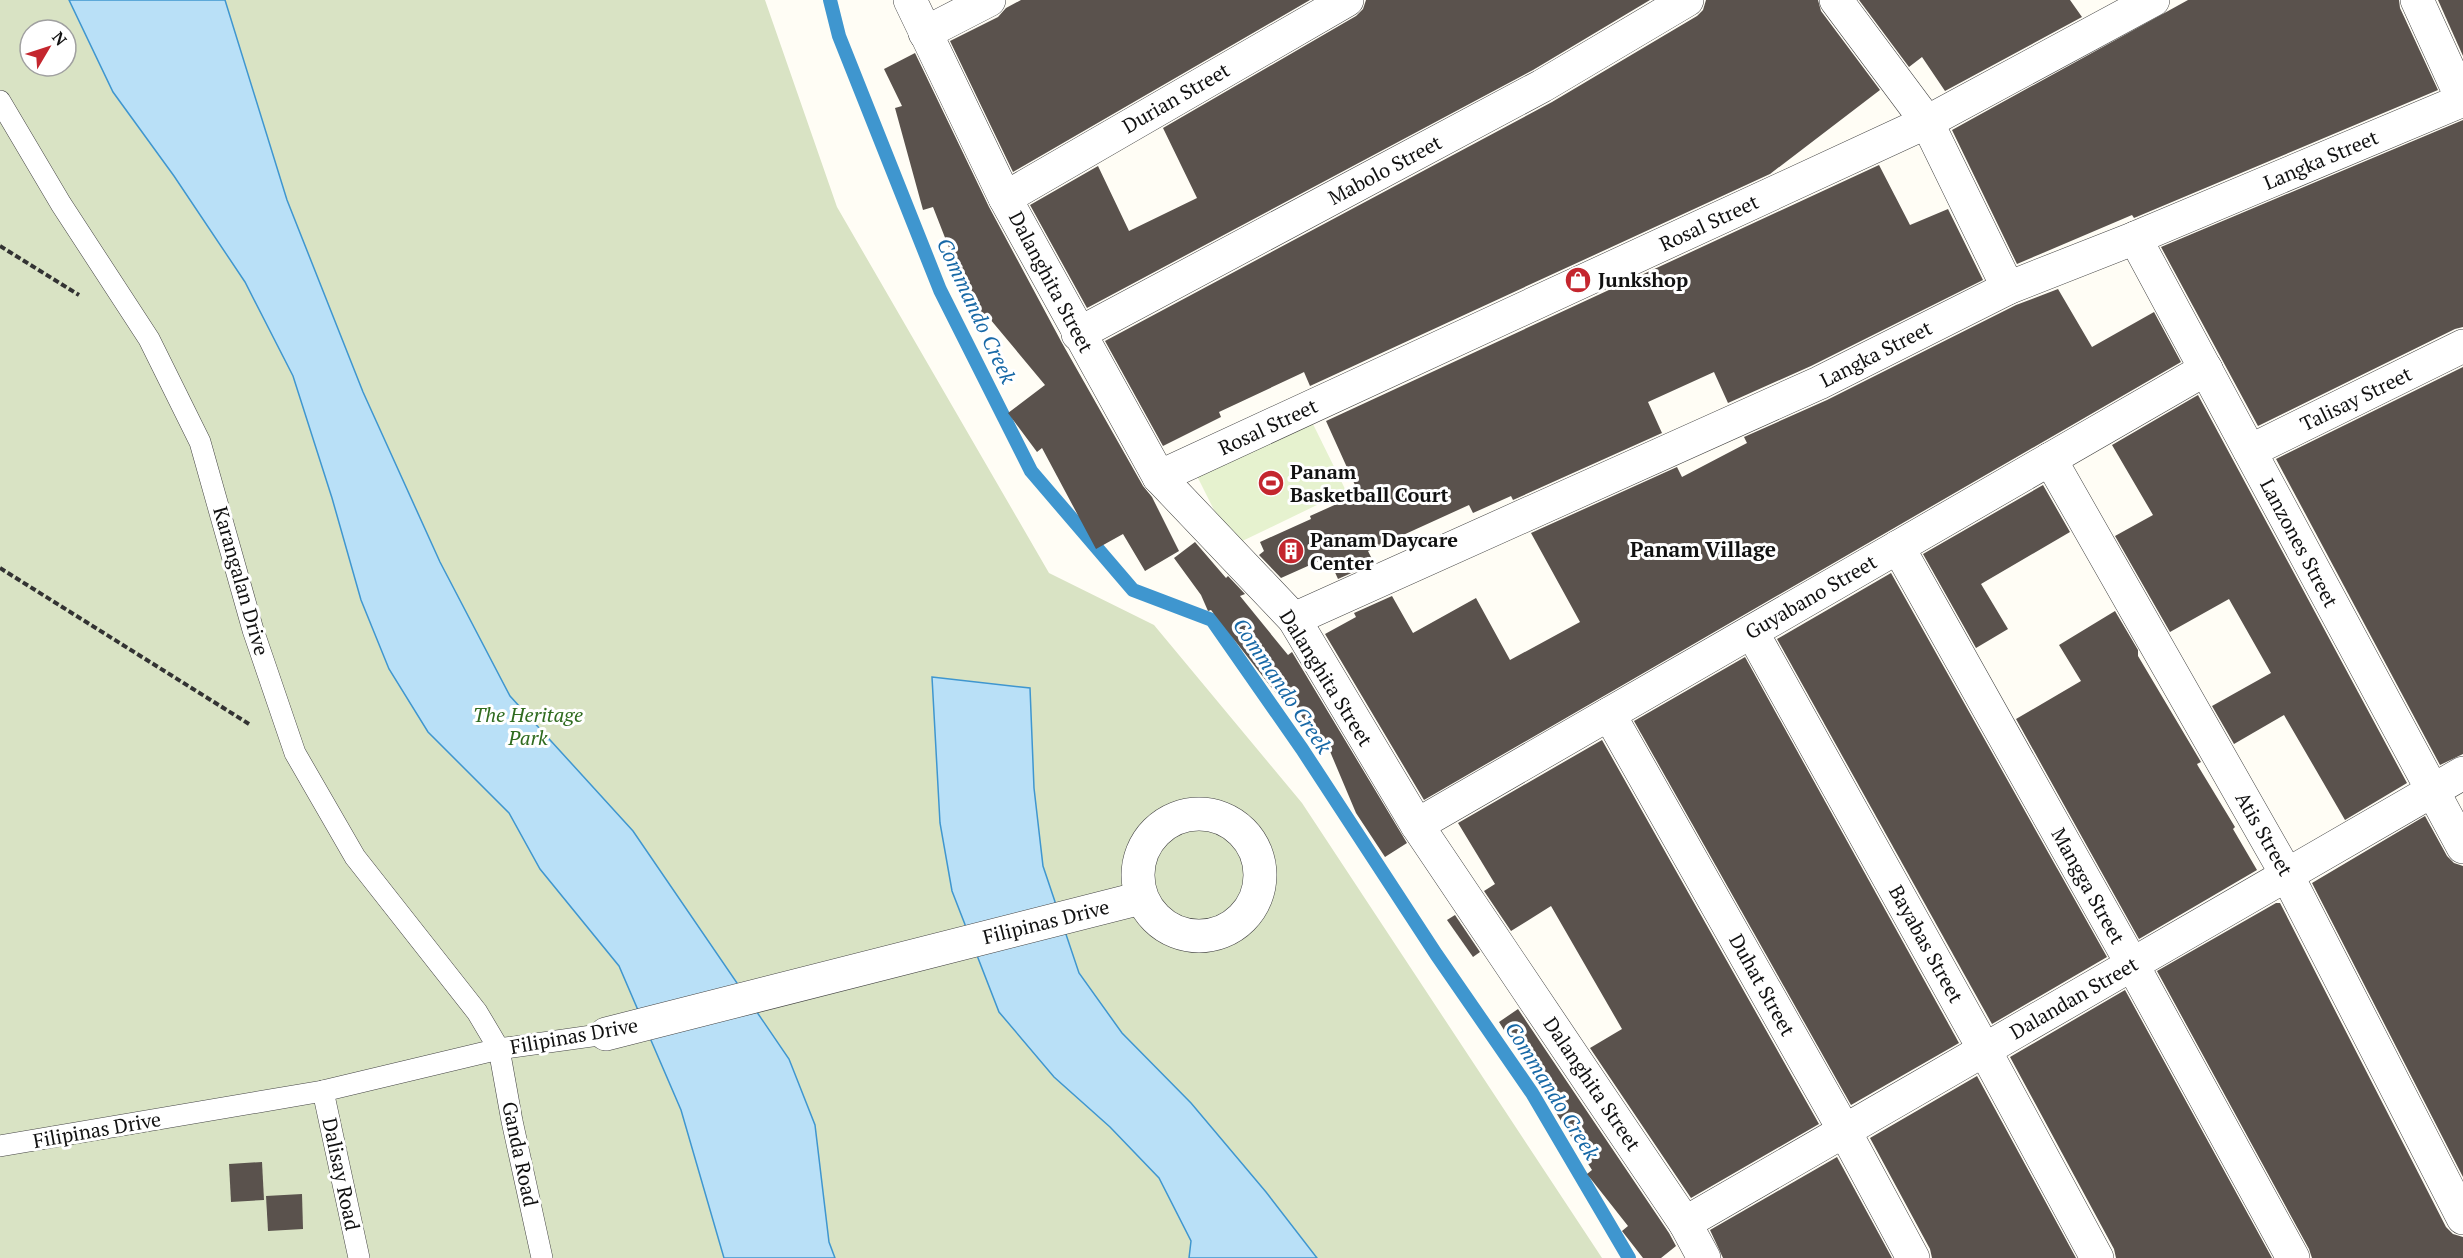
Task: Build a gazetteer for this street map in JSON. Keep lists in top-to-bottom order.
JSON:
{
  "streets": {
    "street": [
      "Durian Street",
      "Langka Street",
      "Mabolo Street",
      "Rosal Street",
      "Dalanghita Street",
      "Talisay Street",
      "Lanzones Street",
      "Guyabano Street",
      "Atis Street",
      "Mangga Street",
      "Filipinas Drive",
      "Bayabas Street",
      "Duhat Street",
      "Dalandan Street"
    ],
    "lane": ["Karangalan Drive", "Ganda Road", "Dalisay Road"]
  },
  "crossings": [
    ["Durian Street", "Dalanghita Street"],
    ["Langka Street", "Dalanghita Street"],
    ["Langka Street", "Lanzones Street"],
    ["Mabolo Street", "Dalanghita Street"],
    ["Rosal Street", "Dalanghita Street"],
    ["Dalanghita Street", "Guyabano Street"],
    ["Dalanghita Street", "Dalandan Street"],
    ["Talisay Street", "Lanzones Street"],
    ["Lanzones Street", "Guyabano Street"],
    ["Lanzones Street", "Dalandan Street"],
    ["Karangalan Drive", "Filipinas Drive"],
    ["Karangalan Drive", "Ganda Road"],
    ["Guyabano Street", "Atis Street"],
    ["Guyabano Street", "Mangga Street"],
    ["Guyabano Street", "Bayabas Street"],
    ["Guyabano Street", "Duhat Street"],
    ["Atis Street", "Dalandan Street"],
    ["Mangga Street", "Dalandan Street"],
    ["Filipinas Drive", "Ganda Road"],
    ["Filipinas Drive", "Dalisay Road"],
    ["Bayabas Street", "Dalandan Street"],
    ["Duhat Street", "Dalandan Street"]
  ],
  "districts": ["Panam Village"],
  "water": ["Commando Creek"],
  "parks": ["The Heritage Park"],
  "places": {
    "shop": ["Junkshop"],
    "sports": ["Panam Basketball Court"],
    "building": ["Panam Daycare Center"]
  },
  "north": "top right"
}
